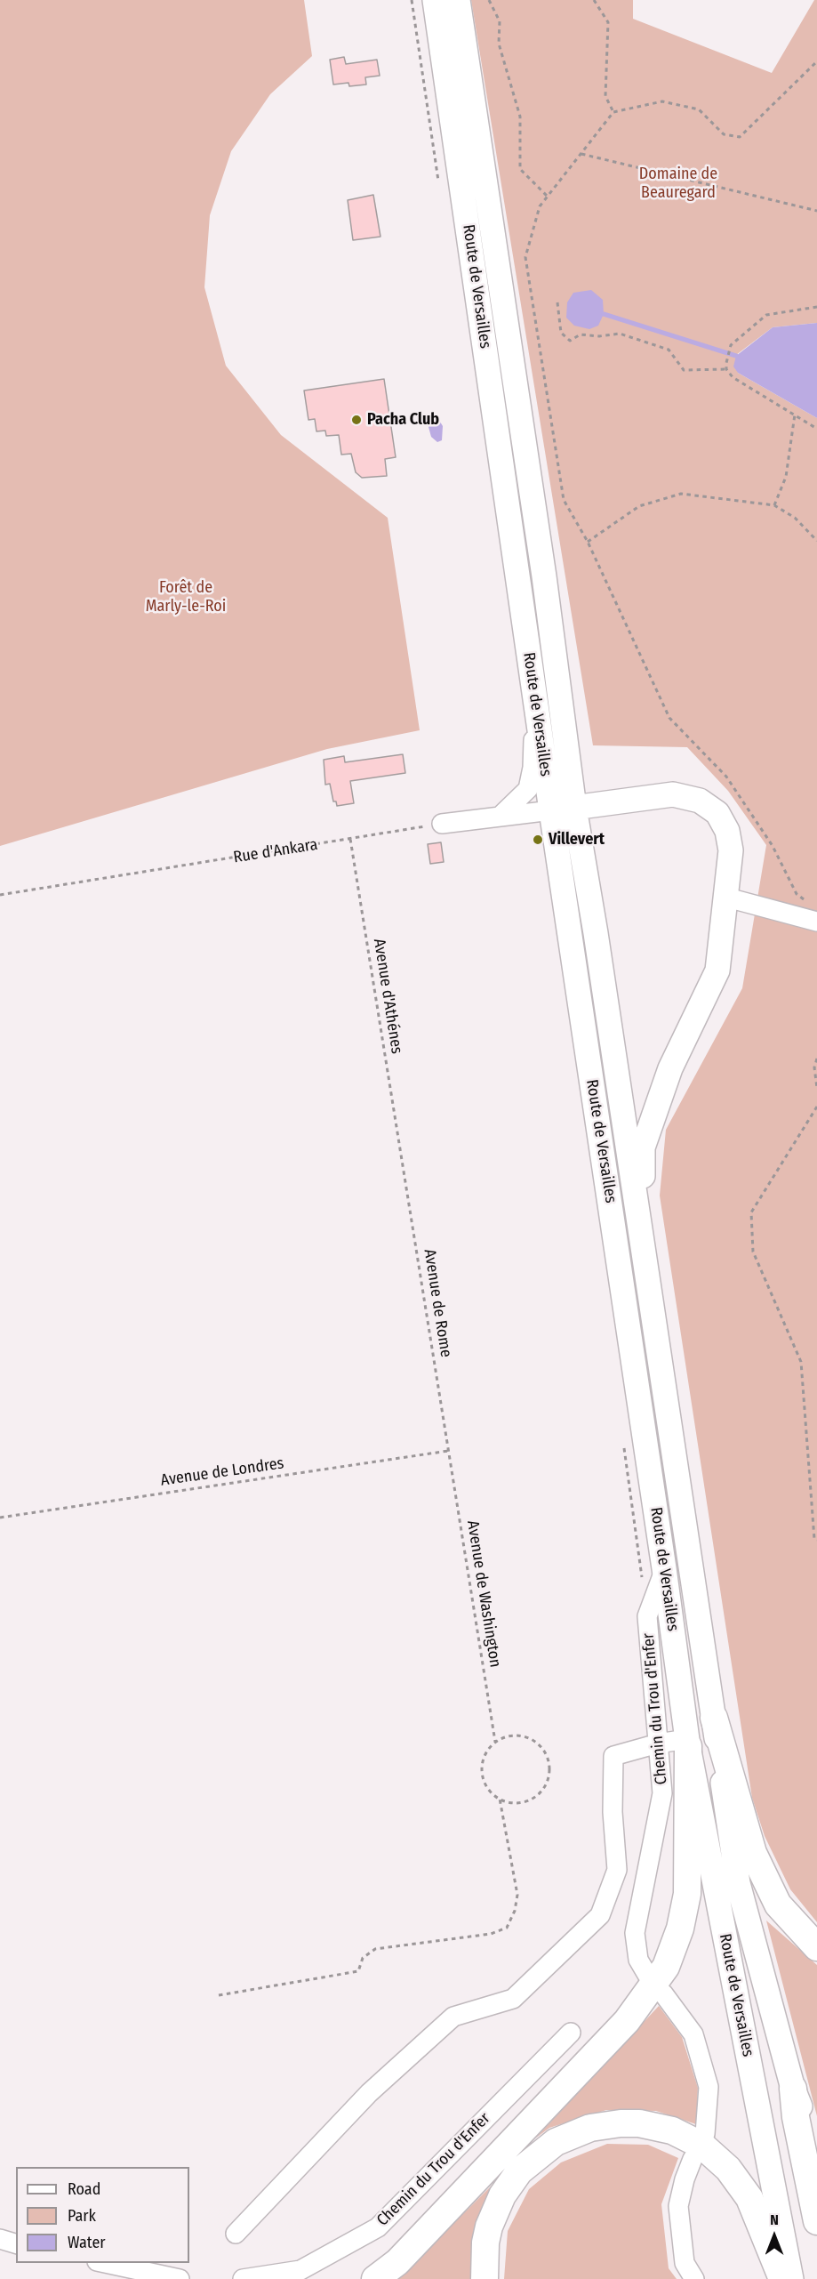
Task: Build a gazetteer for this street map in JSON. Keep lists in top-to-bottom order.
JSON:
{
  "streets": {
    "main road": ["Route de Versailles"],
    "street": ["Chemin du Trou d'Enfer"],
    "path": [
      "Rue d'Ankara",
      "Avenue d'Athénes",
      "Avenue de Rome",
      "Avenue de Londres",
      "Avenue de Washington"
    ]
  },
  "crossings": [
    ["Route de Versailles", "Chemin du Trou d'Enfer"],
    ["Rue d'Ankara", "Avenue d'Athénes"],
    ["Avenue d'Athénes", "Avenue de Rome"],
    ["Avenue de Rome", "Avenue de Londres"],
    ["Avenue de Rome", "Avenue de Washington"],
    ["Avenue de Londres", "Avenue de Washington"]
  ],
  "parks": ["Domaine de Beauregard", "Forêt de Marly-le-Roi"],
  "places": ["Pacha Club", "Villevert"],
  "legend": ["Road", "Park", "Water"],
  "north": "top"
}
